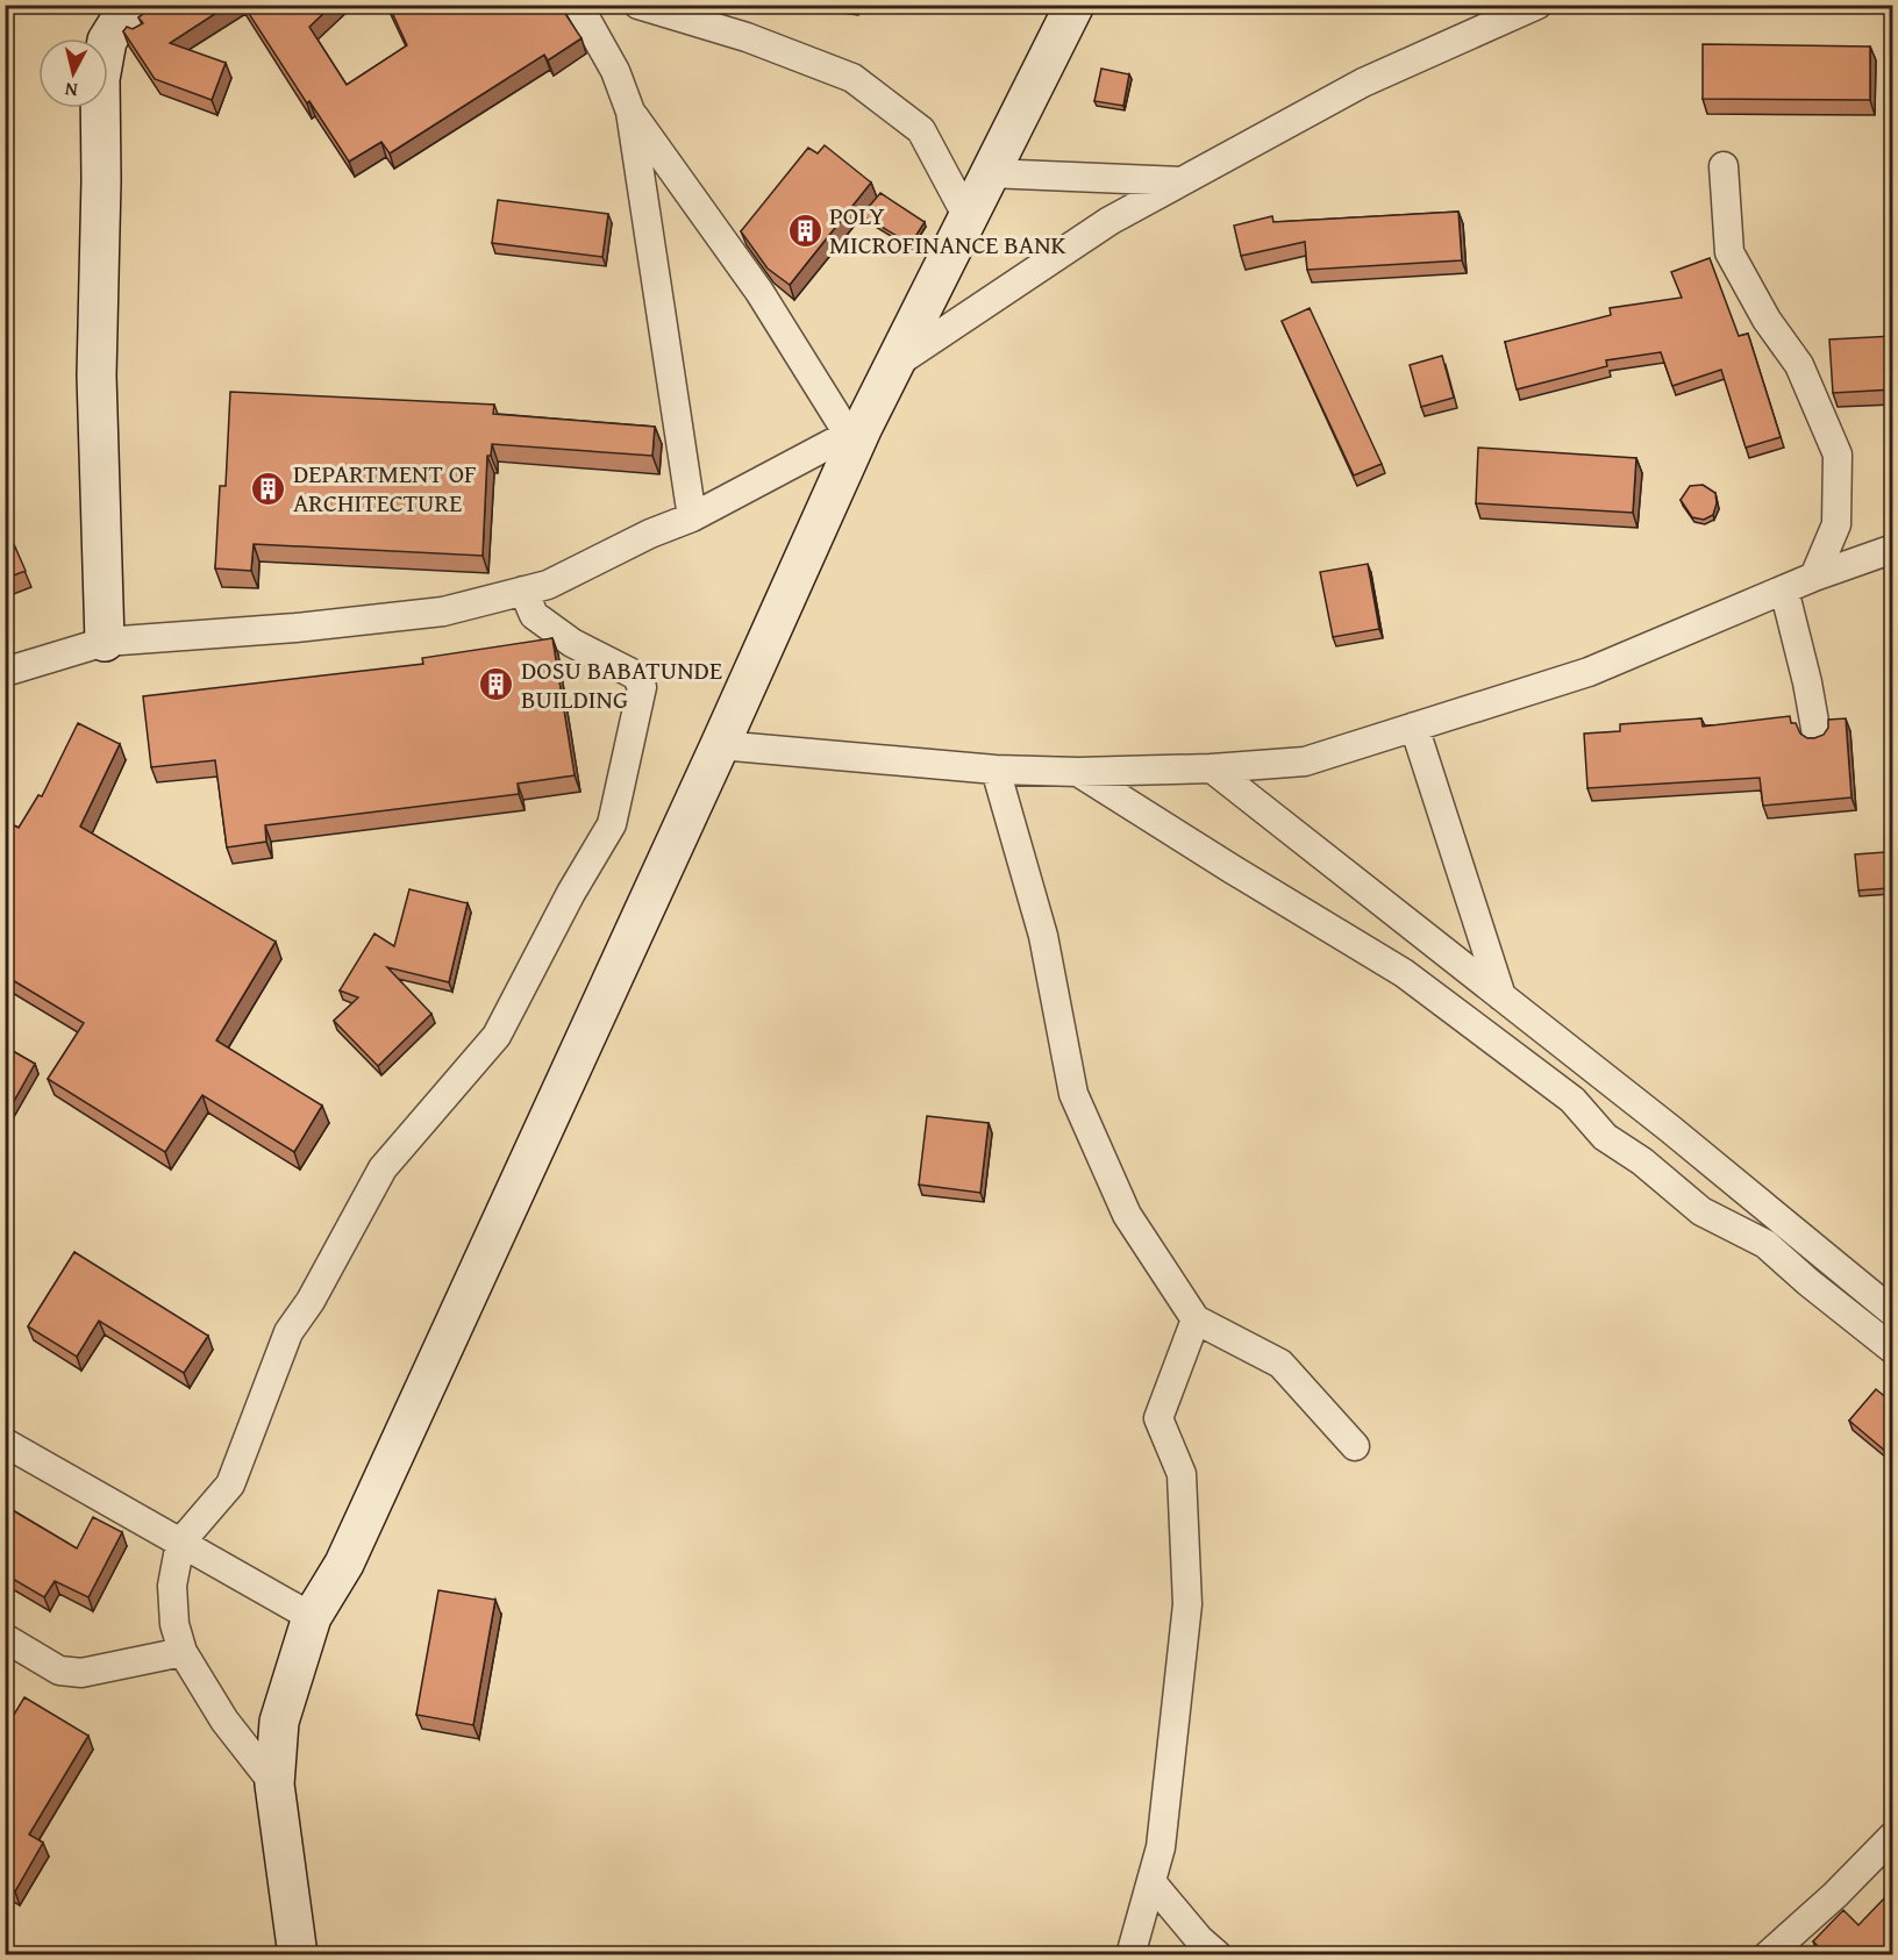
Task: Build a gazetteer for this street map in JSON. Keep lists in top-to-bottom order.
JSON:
{
  "places": {
    "building": ["POLY MICROFINANCE BANK", "DEPARTMENT OF ARCHITECTURE", "DOSU BABATUNDE BUILDING"]
  },
  "north": "bottom"
}
